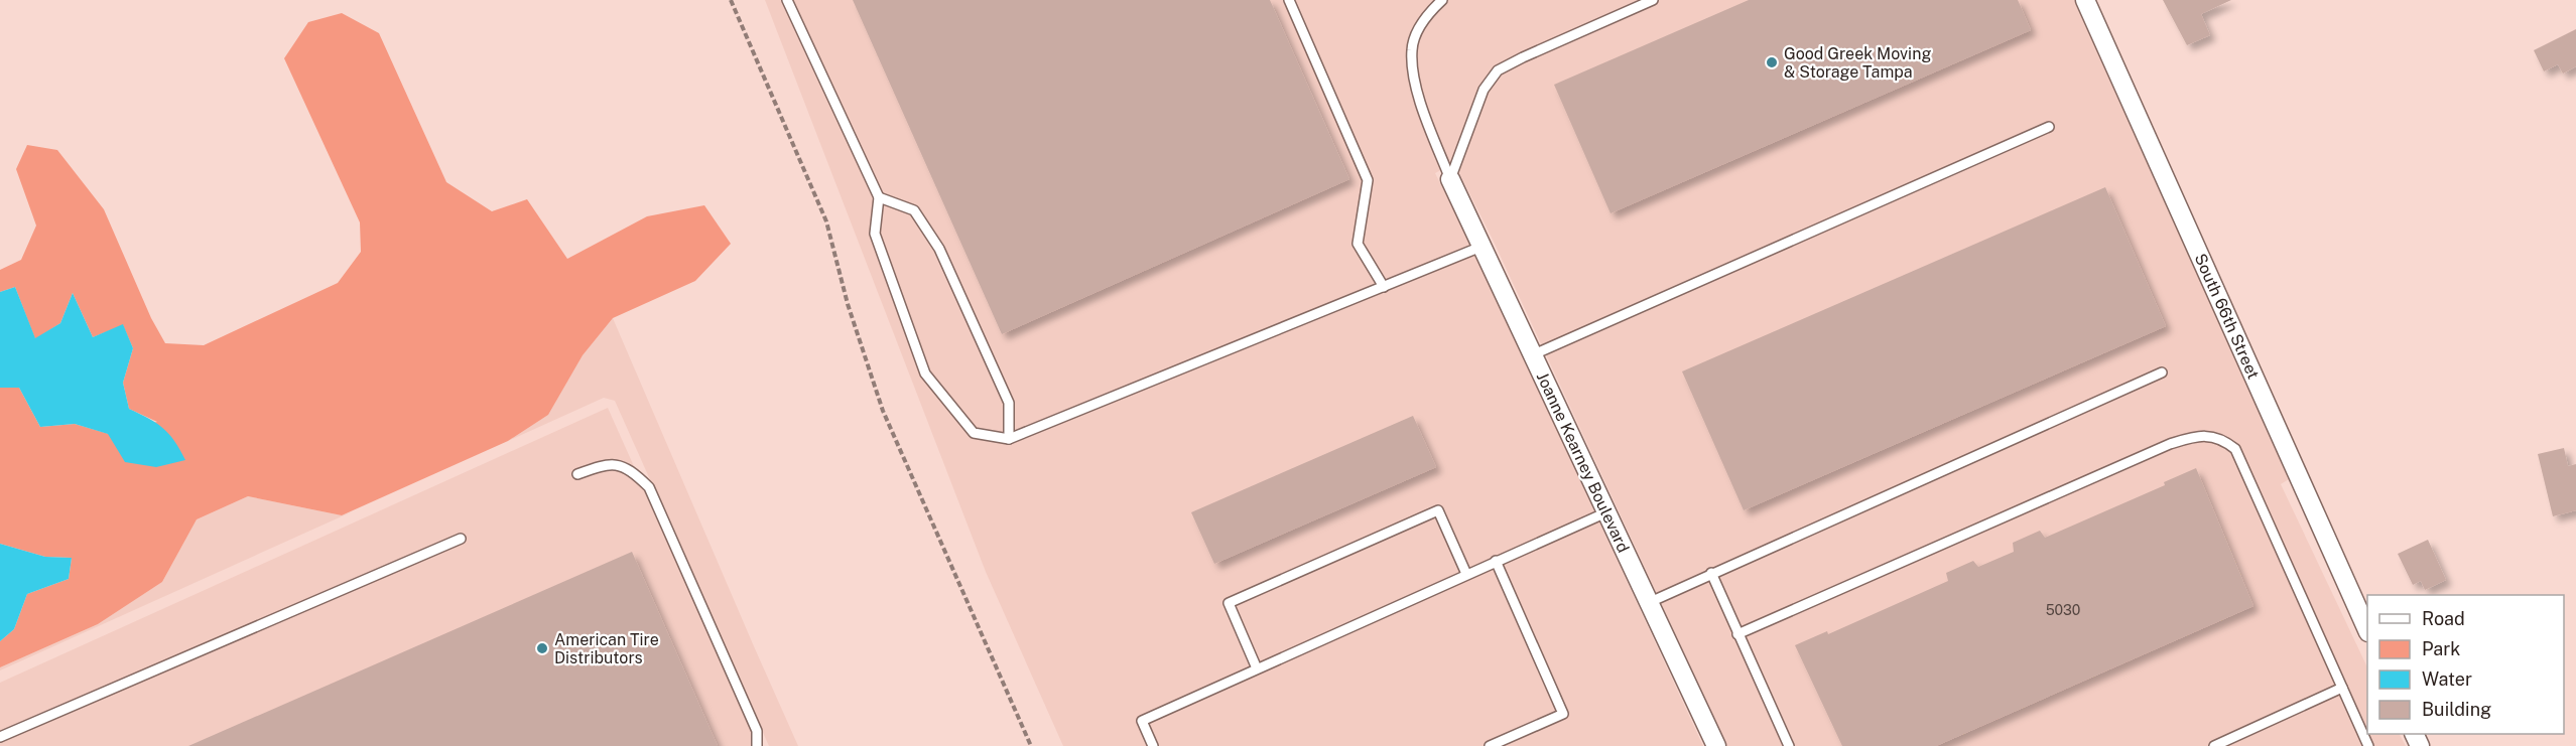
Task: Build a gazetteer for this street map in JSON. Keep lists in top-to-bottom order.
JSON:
{
  "streets": {
    "street": ["South 66th Street", "Joanne Kearney Boulevard"]
  },
  "places": ["Good Greek Moving & Storage Tampa", "American Tire Distributors"],
  "house_numbers": ["5030"],
  "legend": [
    "Road",
    "Park",
    "Water",
    "Building"
  ]
}
